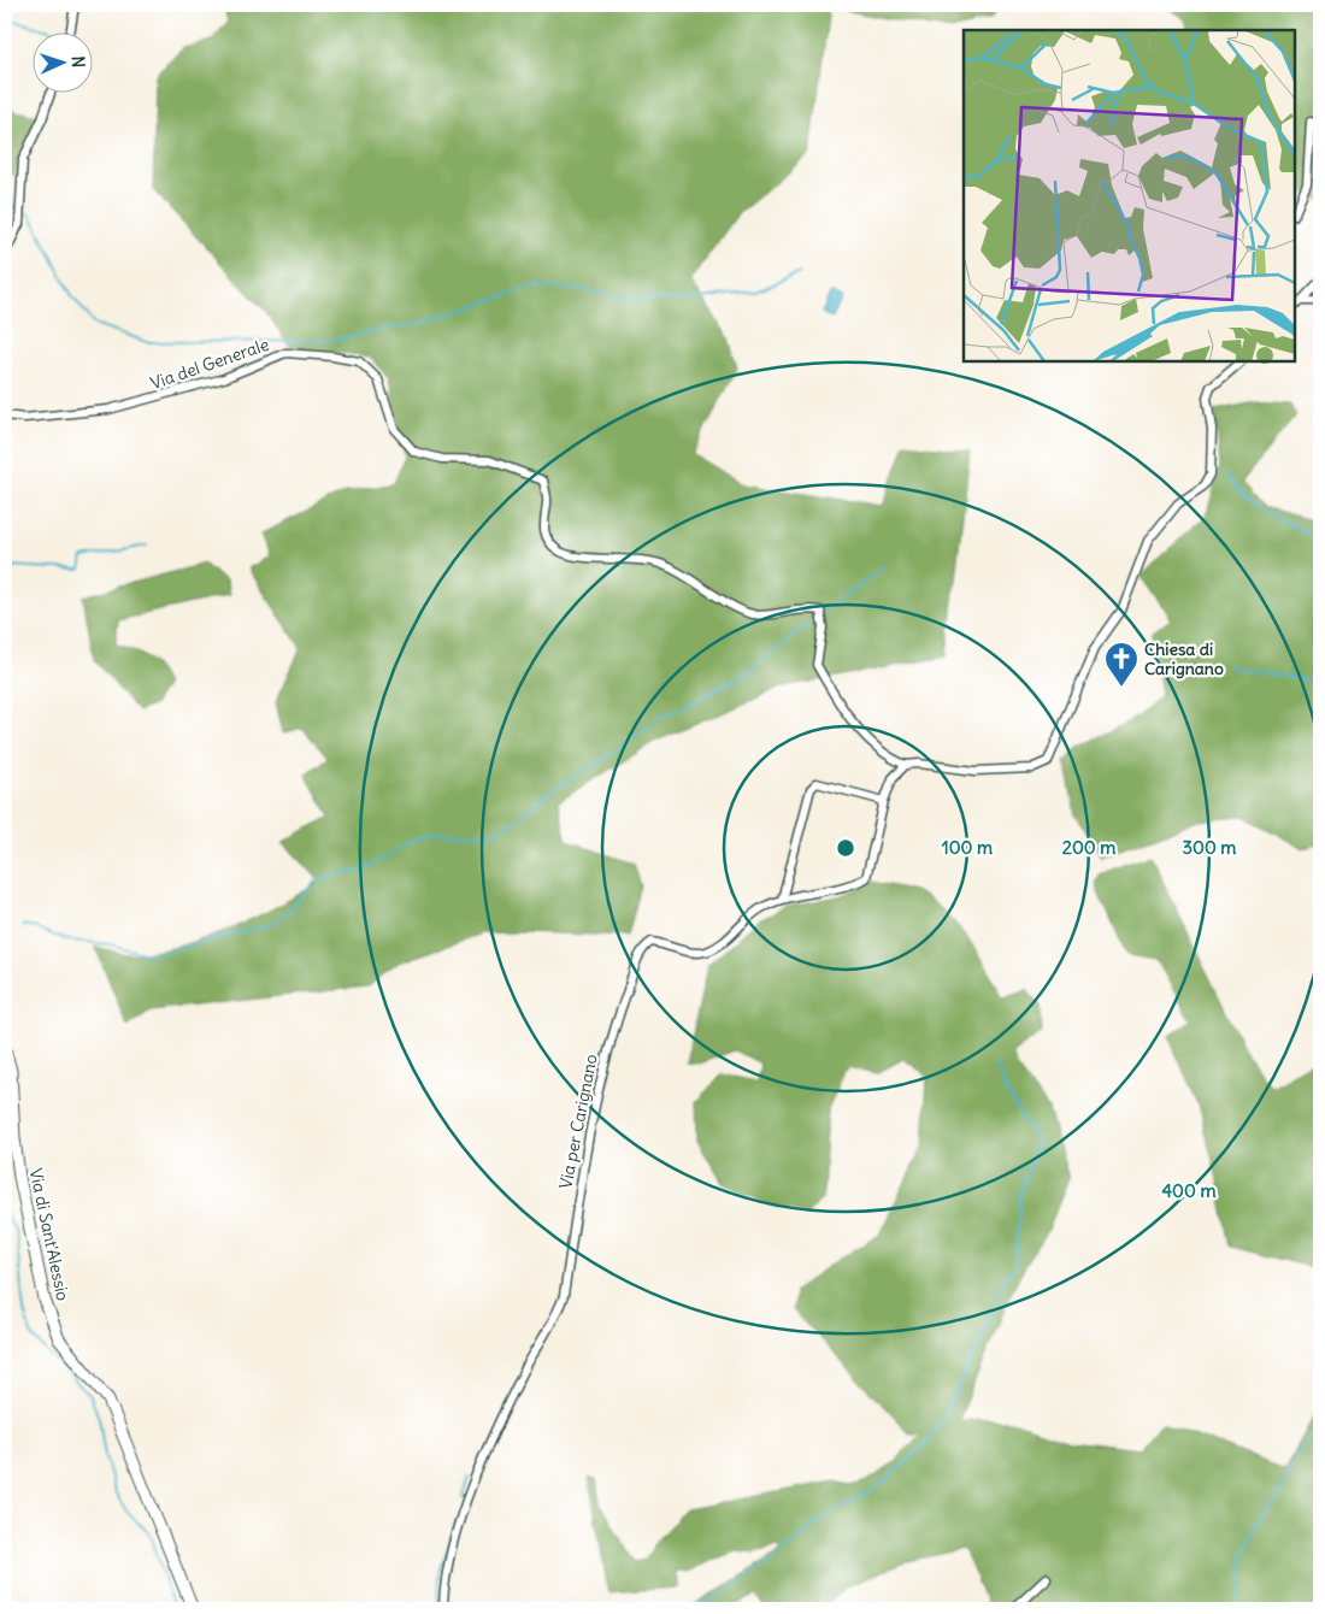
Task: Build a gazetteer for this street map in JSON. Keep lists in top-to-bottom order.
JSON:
{
  "streets": {
    "street": ["Via del Generale", "Via per Carignano", "Via di Sant'Alessio"]
  },
  "crossings": [
    ["Via del Generale", "Via per Carignano"]
  ],
  "places": {
    "church": ["Chiesa di Carignano"]
  },
  "north": "right",
  "rings": [
    "100 m",
    "200 m",
    "300 m",
    "400 m"
  ]
}
